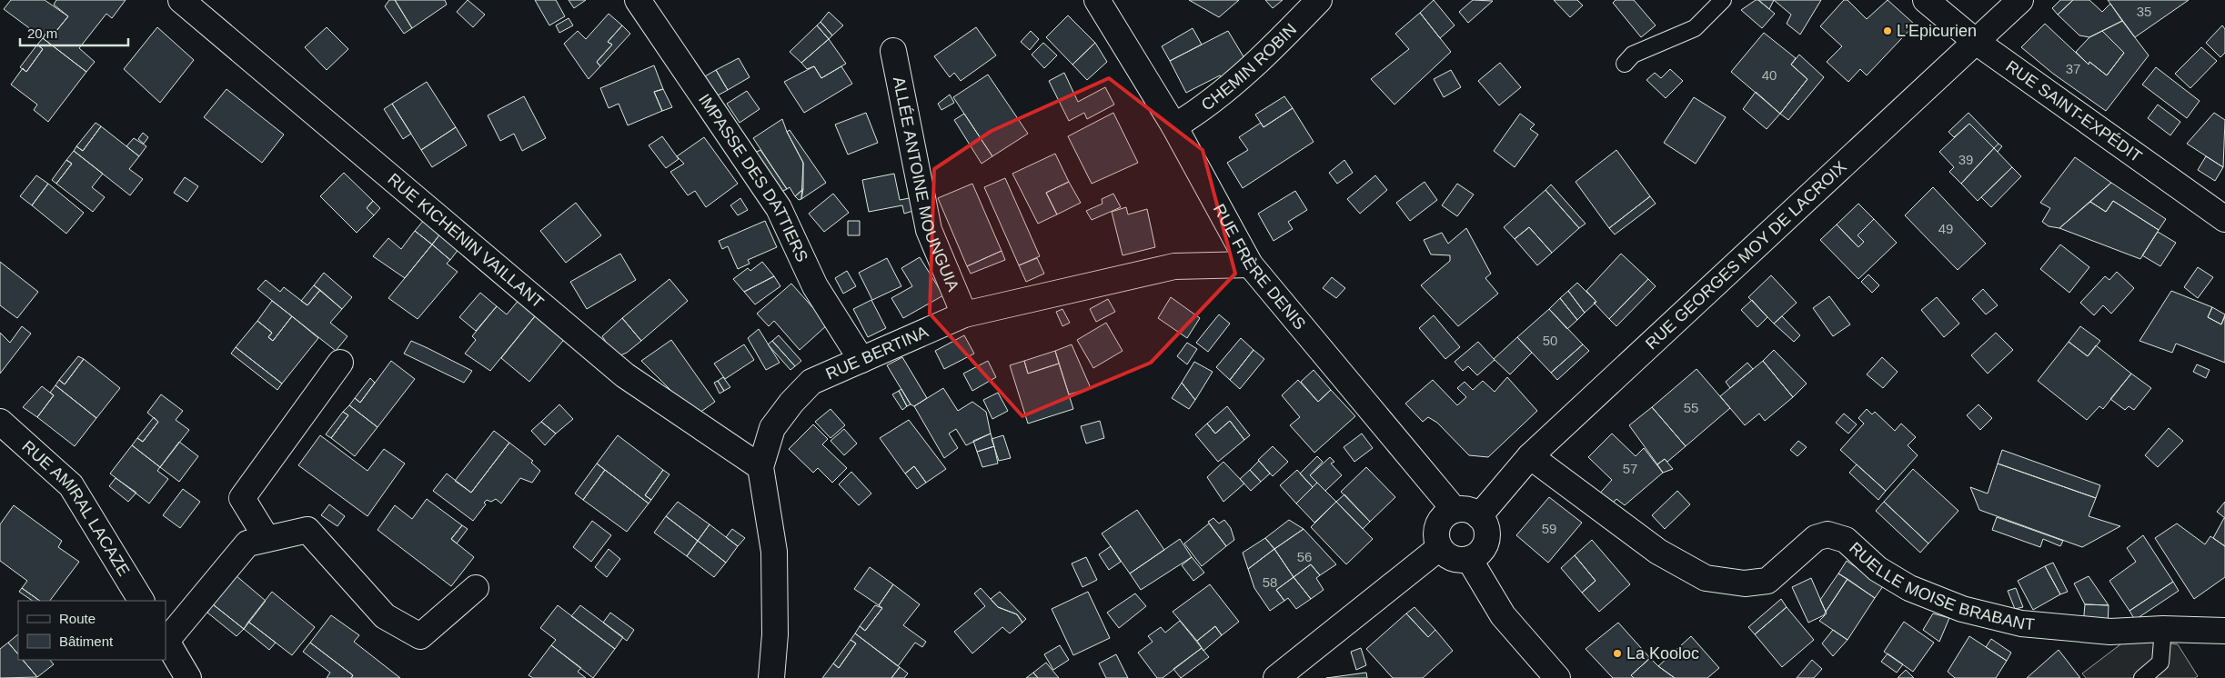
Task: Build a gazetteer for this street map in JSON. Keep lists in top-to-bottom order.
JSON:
{
  "streets": {
    "street": [
      "CHEMIN ROBIN",
      "RUE SAINT-EXPÉDIT",
      "IMPASSE DES DATTIERS",
      "ALLÉE ANTOINE MOUNGUIA",
      "RUE KICHENIN VAILLANT",
      "RUE GEORGES MOY DE LACROIX",
      "RUE FRÈRE DENIS",
      "RUE BERTINA",
      "RUE AMIRAL LACAZE",
      "RUELLE MOISE BRABANT"
    ]
  },
  "crossings": [
    ["CHEMIN ROBIN", "RUE FRÈRE DENIS"],
    ["RUE SAINT-EXPÉDIT", "RUE GEORGES MOY DE LACROIX"],
    ["IMPASSE DES DATTIERS", "RUE BERTINA"],
    ["ALLÉE ANTOINE MOUNGUIA", "RUE BERTINA"],
    ["RUE KICHENIN VAILLANT", "RUE BERTINA"],
    ["RUE GEORGES MOY DE LACROIX", "RUE FRÈRE DENIS"],
    ["RUE GEORGES MOY DE LACROIX", "RUELLE MOISE BRABANT"],
    ["RUE FRÈRE DENIS", "RUE BERTINA"]
  ],
  "places": ["L’Epicurien", "La Kooloc"],
  "house_numbers": [
    "35",
    "37",
    "40",
    "39",
    "49",
    "50",
    "55",
    "57",
    "59",
    "56",
    "58"
  ],
  "legend": ["Route", "Bâtiment"],
  "scale_bar": "20 m"
}
